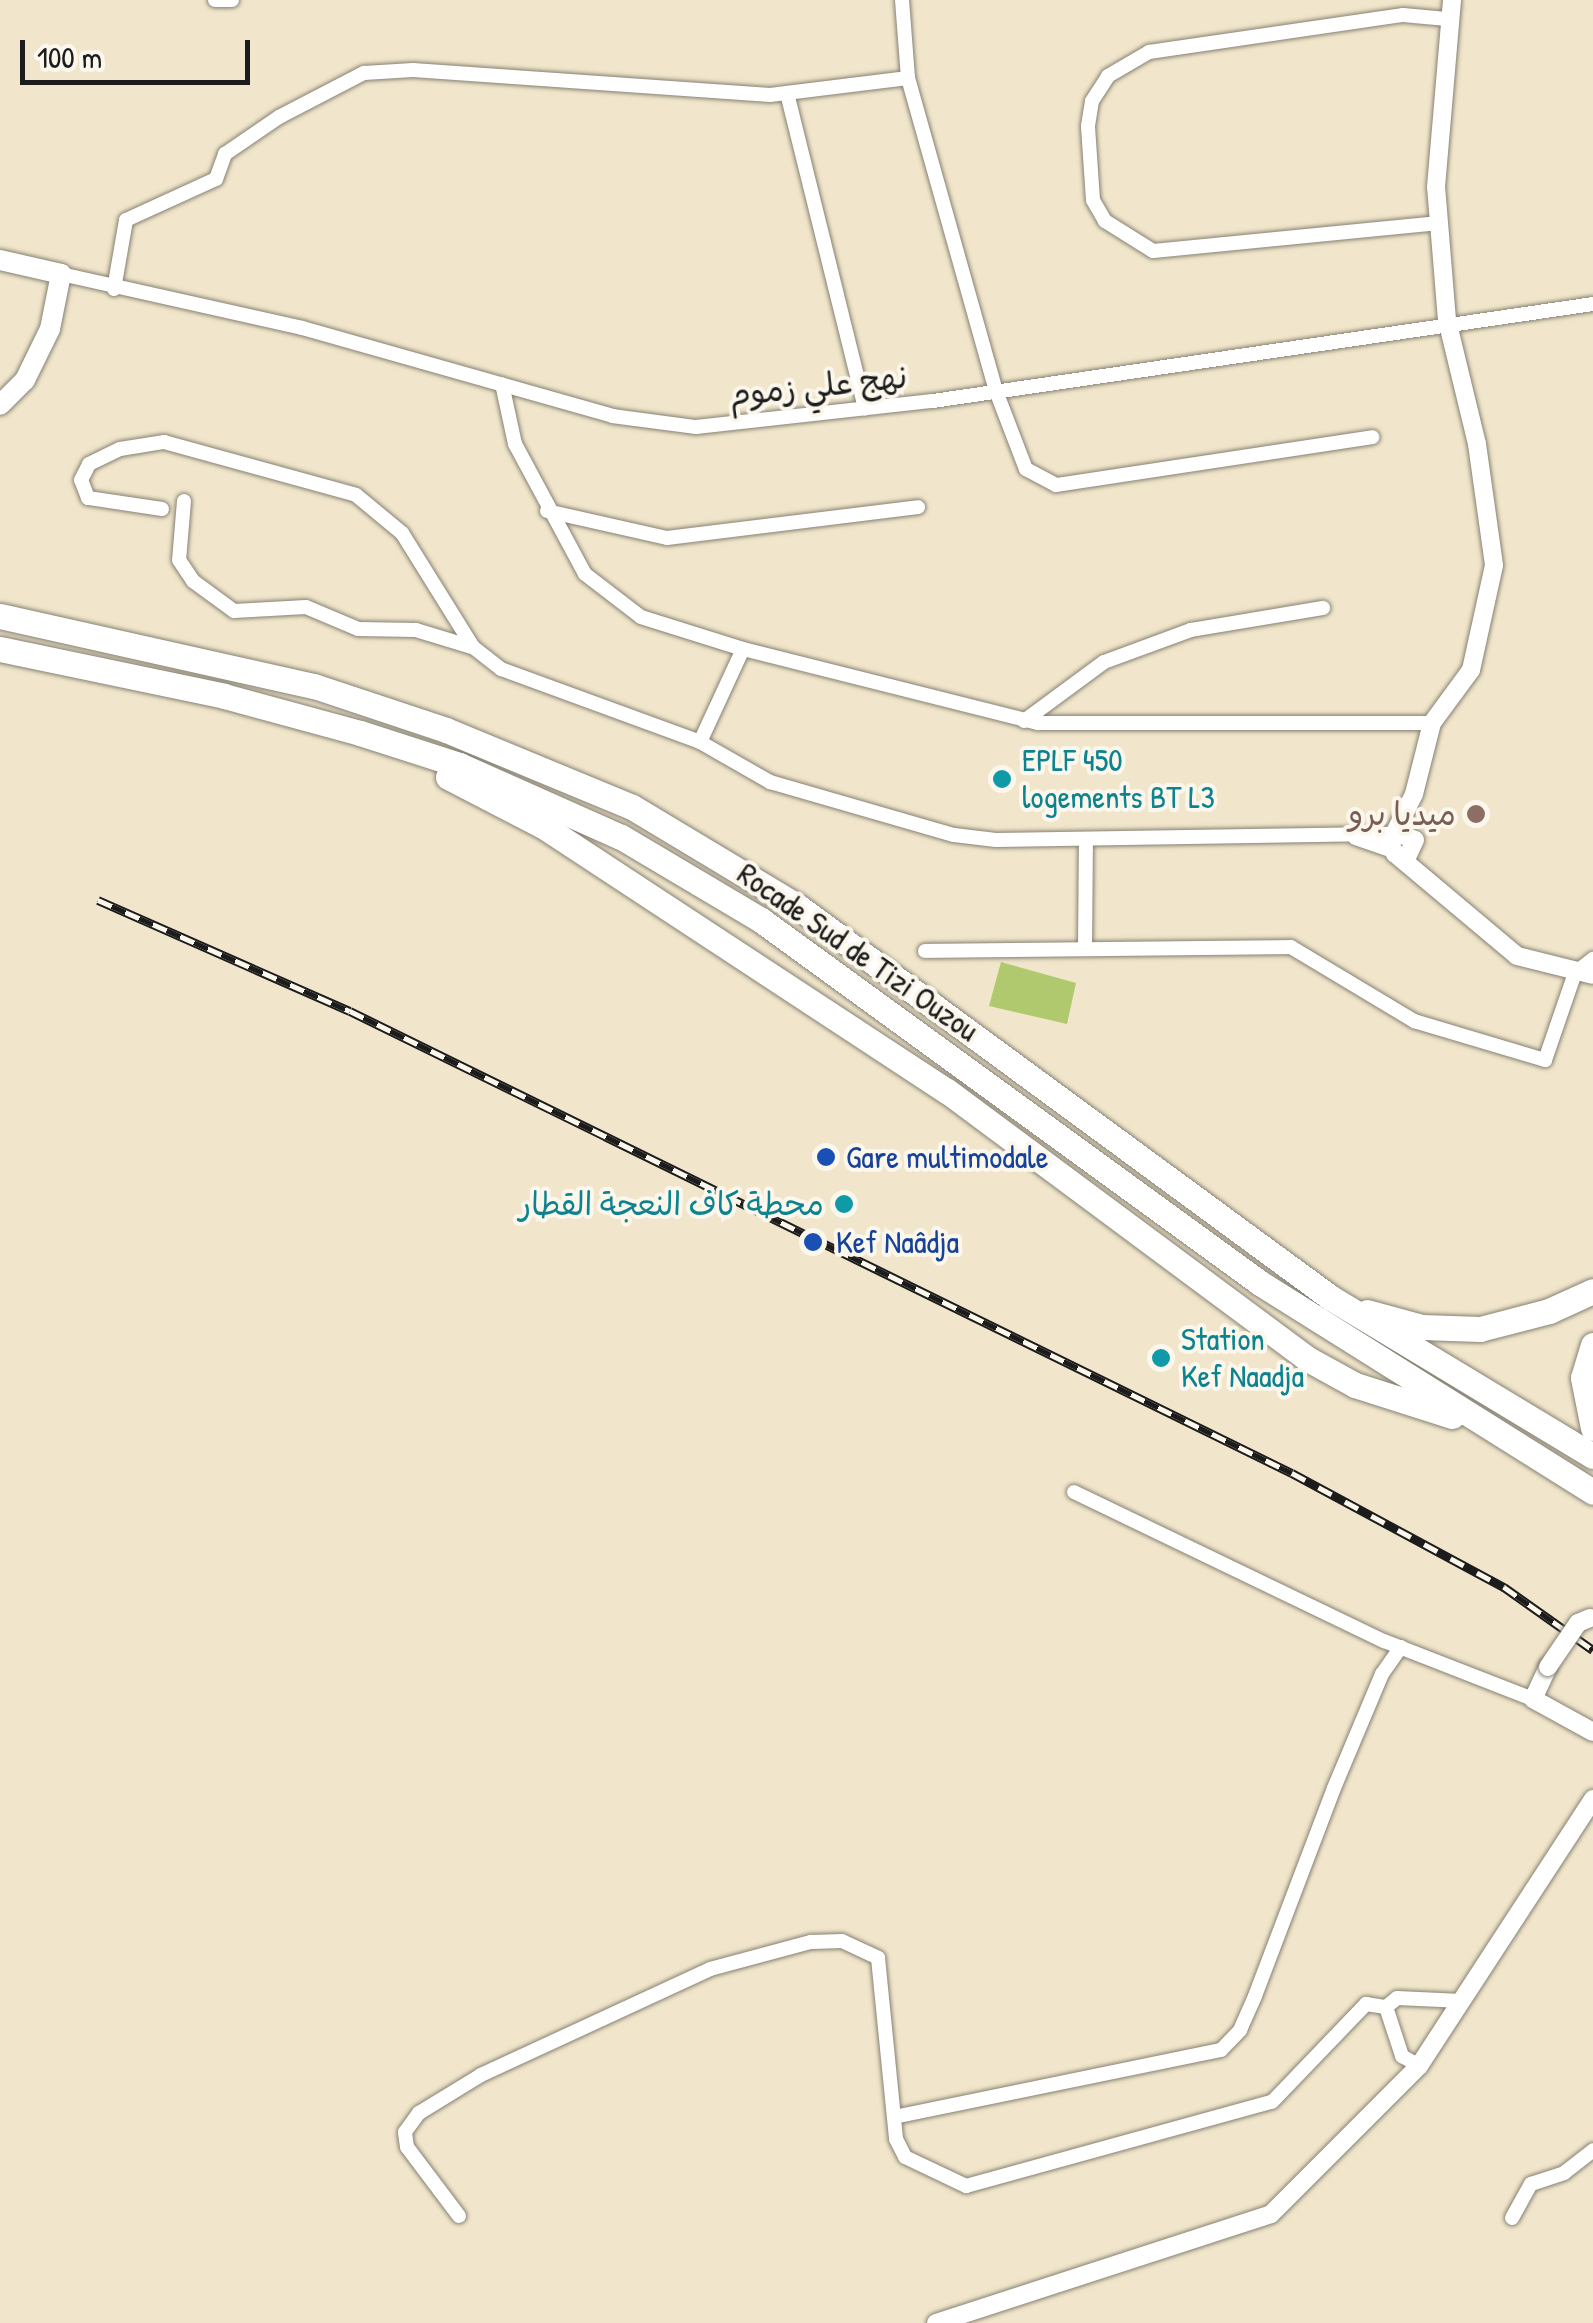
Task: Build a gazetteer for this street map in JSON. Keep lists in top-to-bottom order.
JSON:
{
  "streets": {
    "highway": ["Rocade Sud de Tizi Ouzou"],
    "street": ["نهج علي زموم"]
  },
  "places": [
    "EPLF 450 logements BT L3",
    "ميديا برو",
    "Gare multimodale",
    "محطة كاف النعجة القطار",
    "Kef Naâdja",
    "Station Kef Naadja"
  ],
  "scale_bar": "100 m"
}
